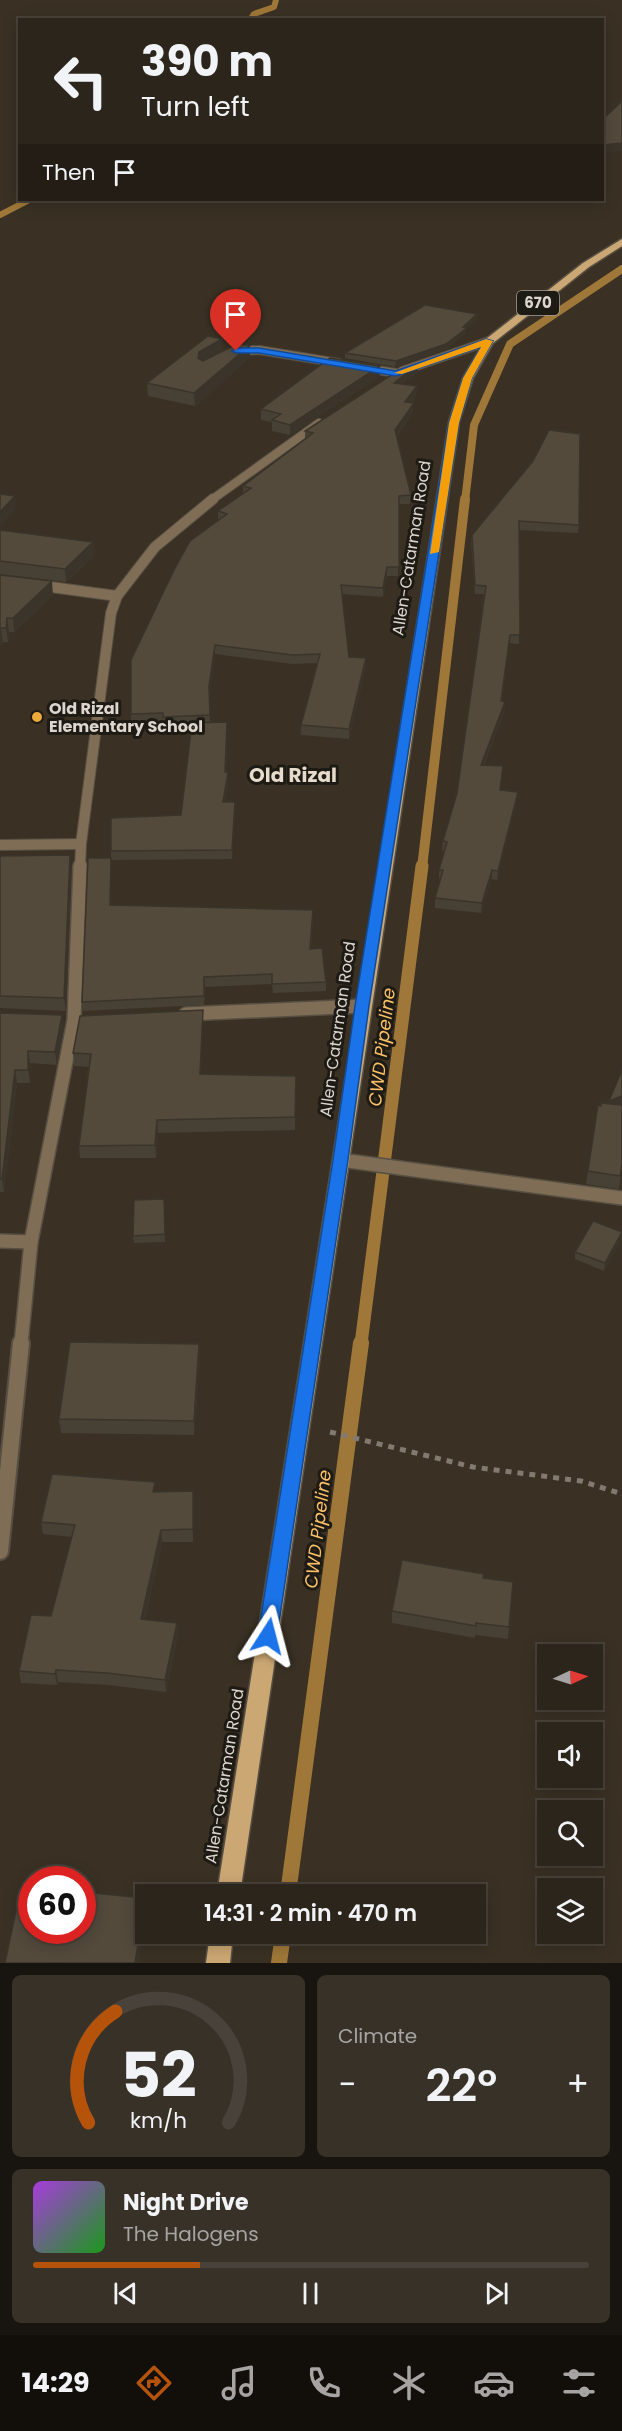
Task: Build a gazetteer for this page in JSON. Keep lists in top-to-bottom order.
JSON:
{
  "streets": {
    "main road": ["670", "Allen-Catarman Road"]
  },
  "districts": ["Old Rizal"],
  "water": ["CWD Pipeline"],
  "places": ["Old Rizal Elementary School"],
  "north": "right",
  "page": {
    "turn": ["390 m", "Turn left"],
    "then": "Then",
    "limit": "60",
    "trip": "14:31 · 2 min · 470 m",
    "tile": "Climate",
    "heat": ["−", "22°", "+"],
    "song": ["Night Drive", "The Halogens"],
    "tabs": "14:29",
    "gauge": ["52", "km/h"]
  }
}
